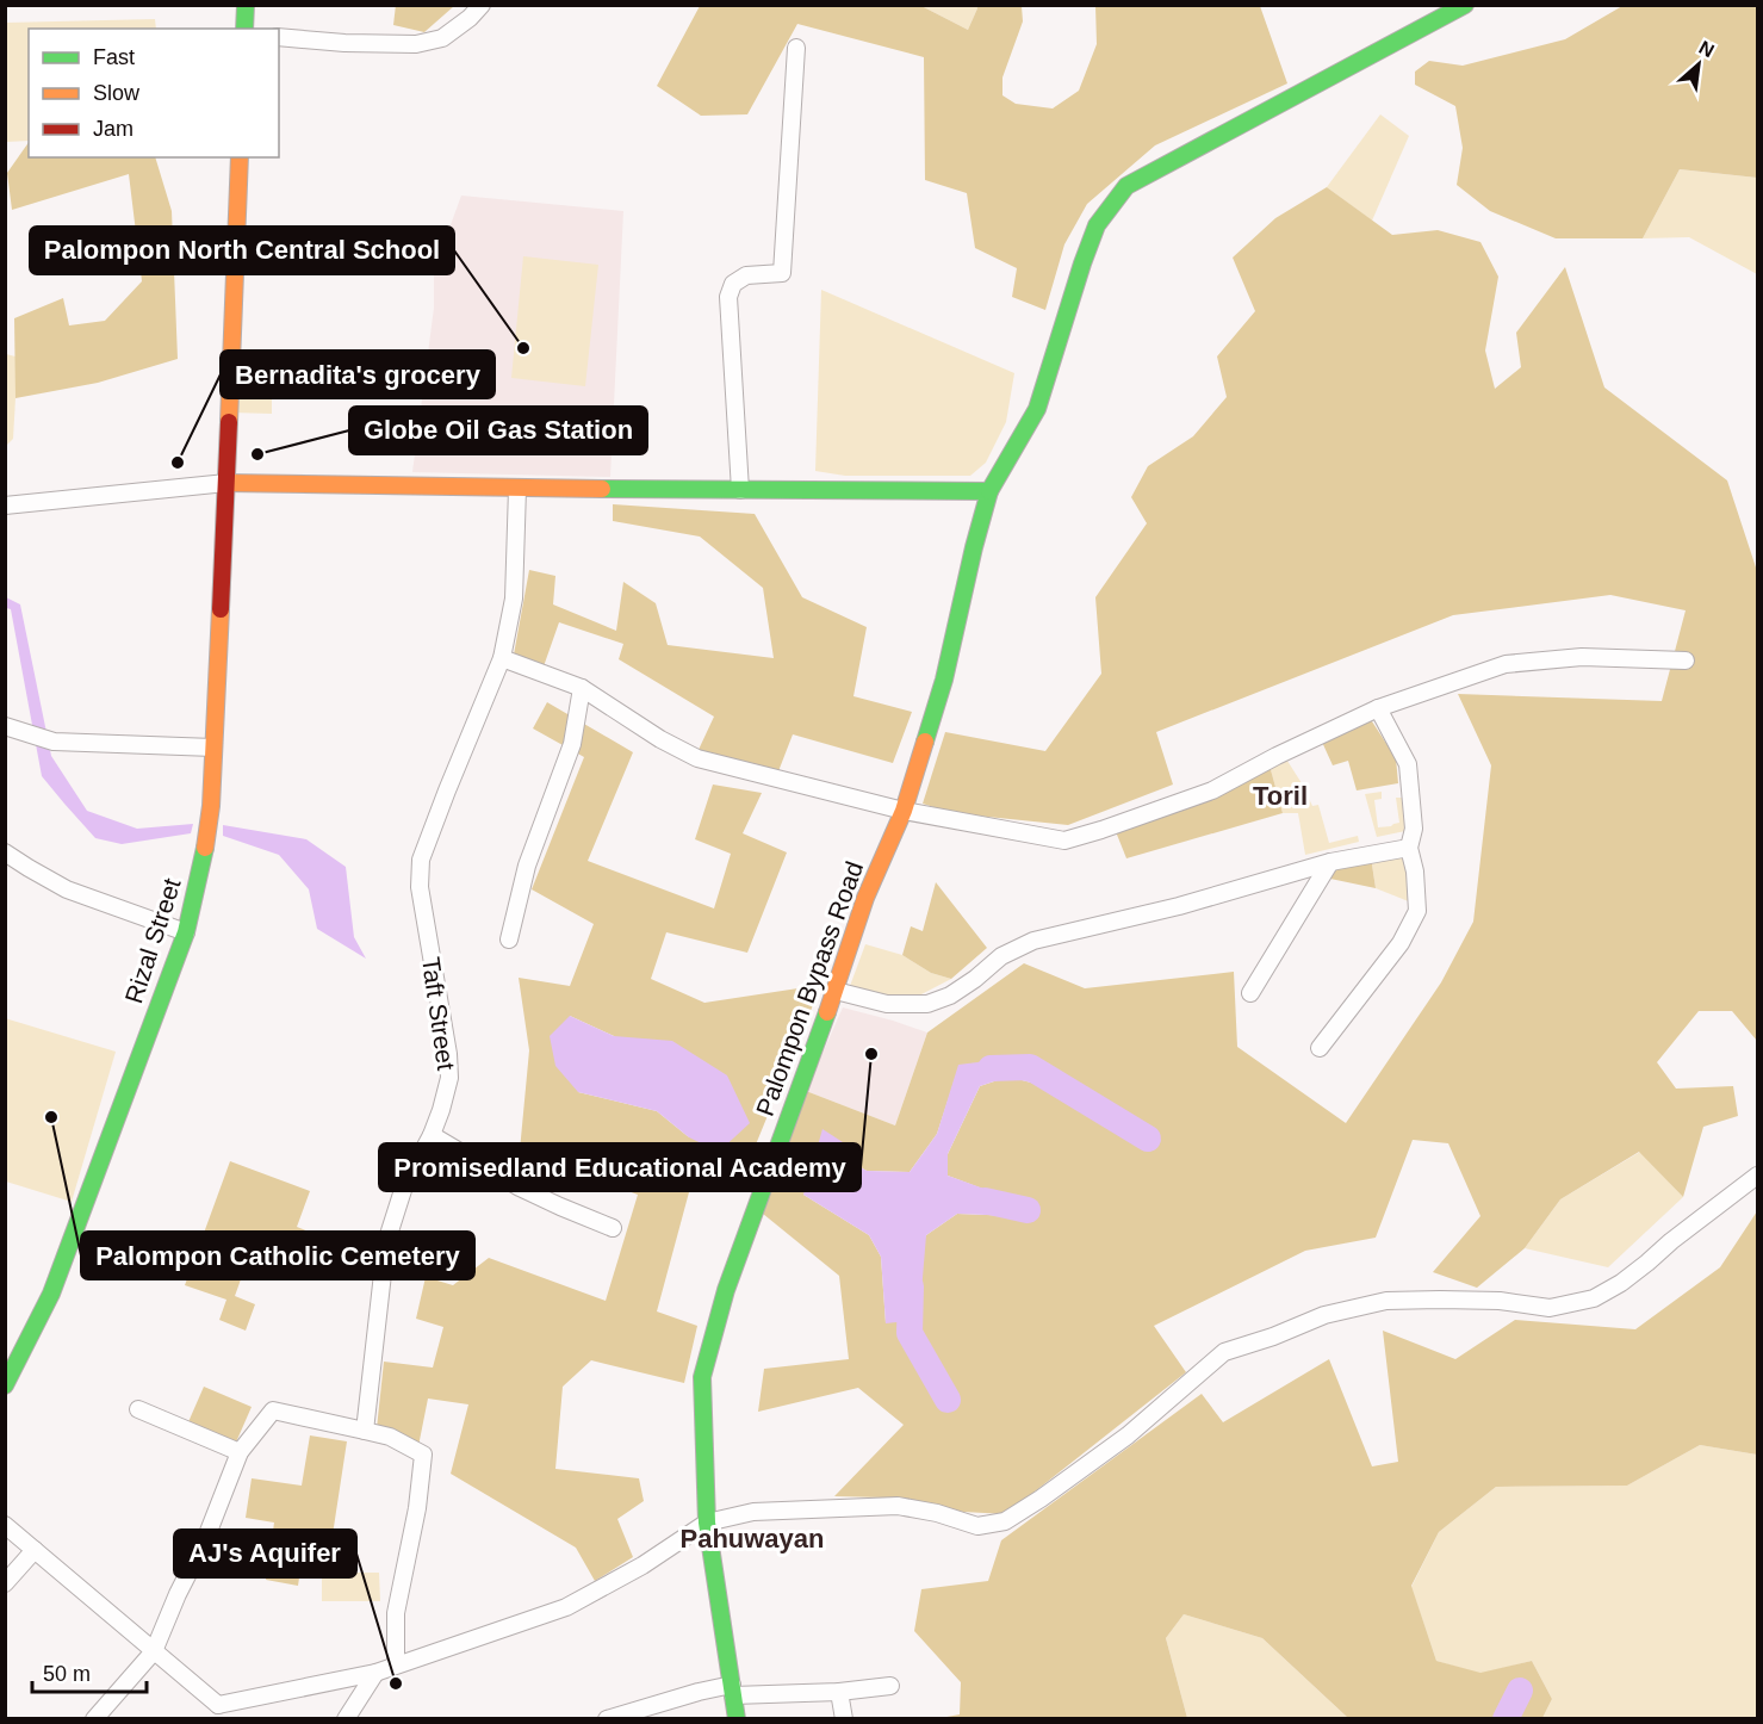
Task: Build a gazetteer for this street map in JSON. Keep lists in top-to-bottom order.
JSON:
{
  "streets": {
    "main road": ["Rizal Street", "Palompon Bypass Road"],
    "street": ["Taft Street"]
  },
  "districts": ["Toril", "Pahuwayan"],
  "places": [
    "Palompon North Central School",
    "Globe Oil Gas Station",
    "Bernadita's grocery",
    "Promisedland Educational Academy",
    "Palompon Catholic Cemetery",
    "AJ's Aquifer"
  ],
  "legend": ["Fast", "Slow", "Jam"],
  "scale_bar": "50 m",
  "north": "top right"
}
